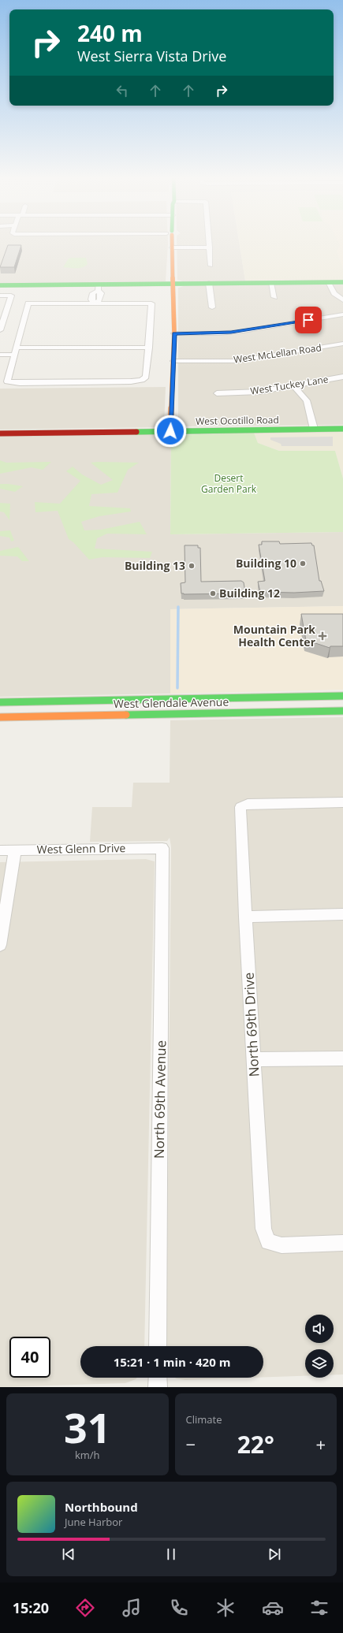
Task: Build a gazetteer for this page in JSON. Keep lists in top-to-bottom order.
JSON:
{
  "streets": {
    "street": [
      "West McLellan Road",
      "West Tuckey Lane",
      "West Ocotillo Road",
      "West Glendale Avenue",
      "West Glenn Drive",
      "North 69th Drive",
      "North 69th Avenue"
    ]
  },
  "crossings": [
    ["West Glenn Drive", "North 69th Avenue"]
  ],
  "parks": ["Desert Garden Park"],
  "places": {
    "other": ["Building 10", "Building 13", "Building 12"],
    "health": ["Mountain Park Health Center"]
  },
  "page": {
    "turn": ["240 m", "West Sierra Vista Drive"],
    "limit": "40",
    "trip": "15:21 · 1 min · 420 m",
    "tile": [
      ["31", "km/h"],
      "Climate"
    ],
    "heat": ["−", "22°", "+"],
    "song": ["Northbound", "June Harbor"],
    "tabs": "15:20"
  }
}
